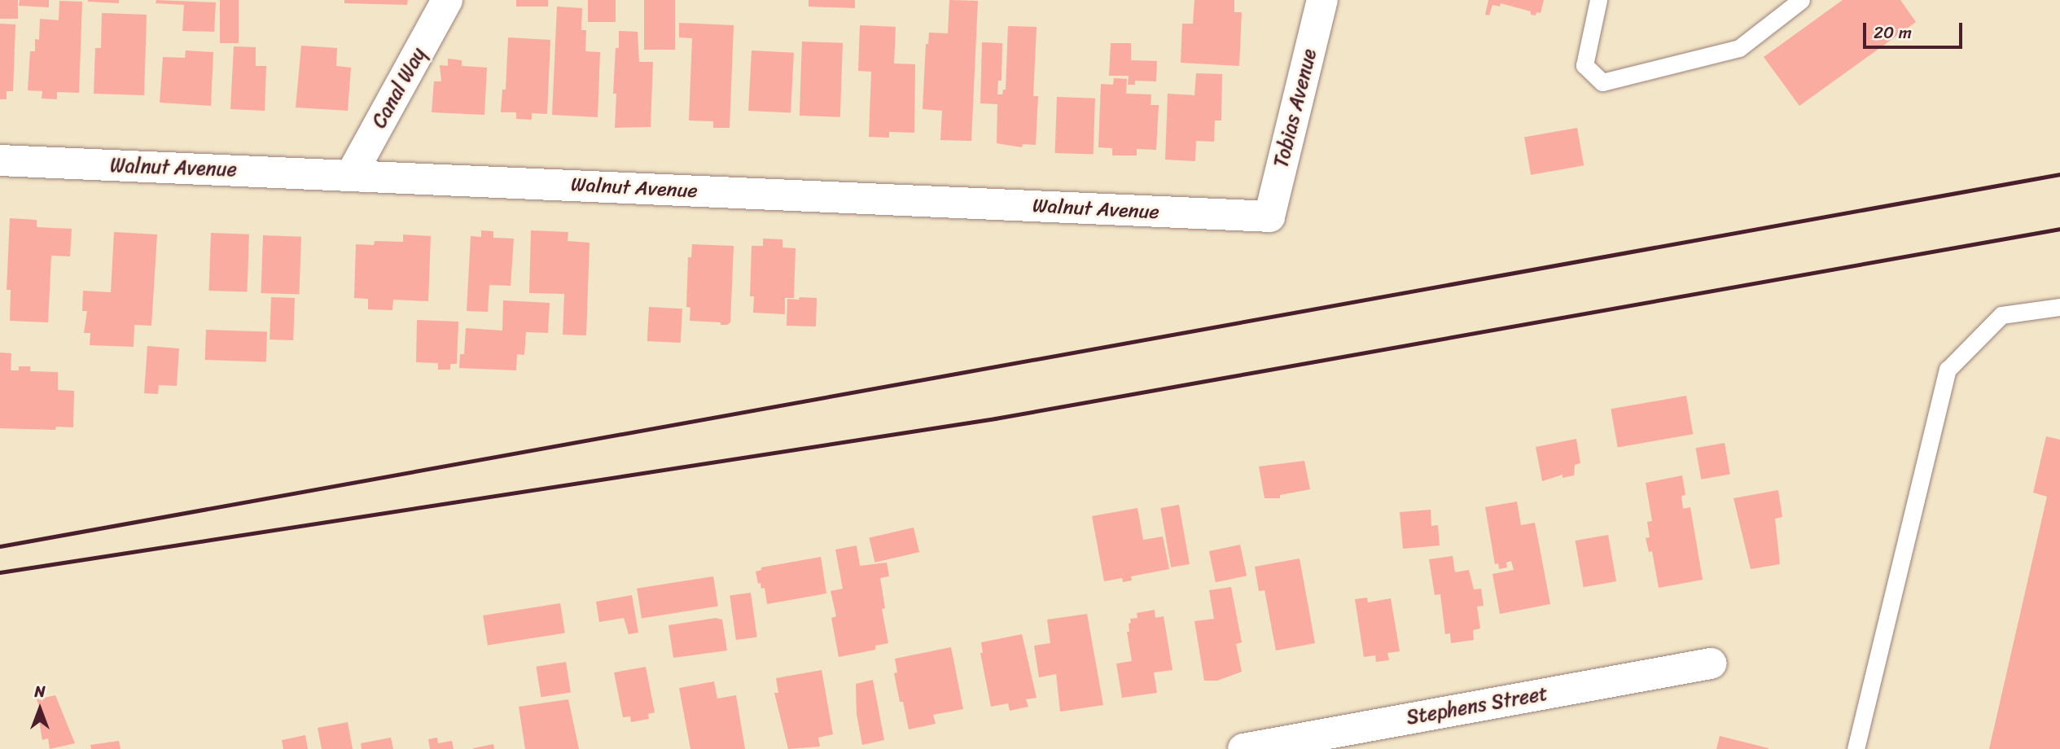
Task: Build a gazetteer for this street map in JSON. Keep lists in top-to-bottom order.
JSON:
{
  "streets": {
    "street": [
      "Canal Way",
      "Tobias Avenue",
      "Walnut Avenue",
      "Stephens Street"
    ]
  },
  "crossings": [
    ["Canal Way", "Walnut Avenue"],
    ["Tobias Avenue", "Walnut Avenue"]
  ],
  "scale_bar": "20 m",
  "north": "top"
}
